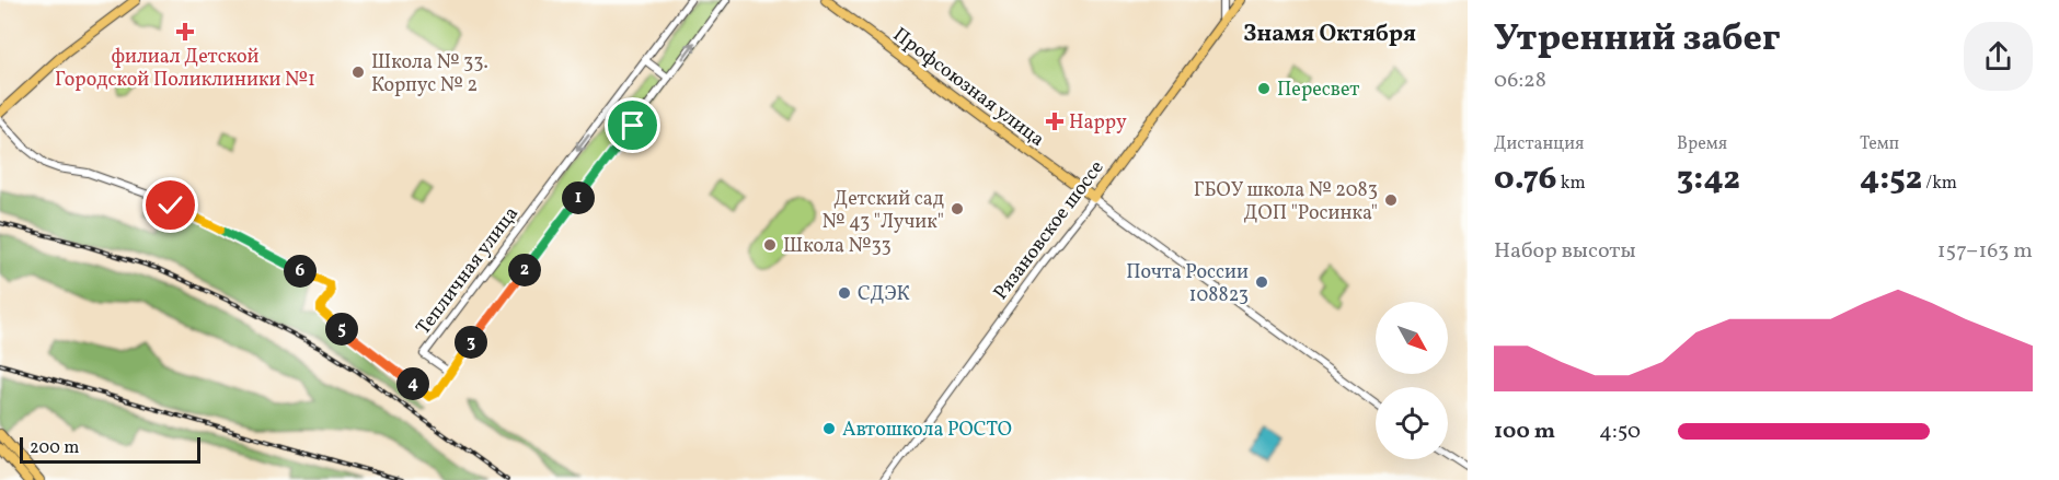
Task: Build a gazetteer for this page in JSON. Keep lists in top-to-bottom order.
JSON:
{
  "streets": {
    "main road": ["Профсоюзная улица", "Рязановское шоссе"],
    "street": ["Тепличная улица"]
  },
  "crossings": [
    ["Профсоюзная улица", "Рязановское шоссе"]
  ],
  "districts": ["Знамя Октября"],
  "places": {
    "health": ["филиал Детской Городской Поликлиники №1", "Happy"],
    "other": [
      "Школа № 33. Корпус № 2",
      "Пересвет",
      "ГБОУ школа № 2083 ДОП \"Росинка\"",
      "Детский сад № 43 \"Лучик\"",
      "Школа №33",
      "Почта России 108823",
      "СДЭК",
      "Автошкола РОСТО"
    ]
  },
  "scale_bar": "200 m",
  "north": "bottom right",
  "page": {
    "heading": ["Утренний забег", "06:28"],
    "stats": [
      ["Дистанция", "0.76 km"],
      ["Время", "3:42"],
      ["Темп", "4:52 /km"]
    ],
    "pins": [
      "1",
      "2",
      "6",
      "5",
      "3",
      "4"
    ],
    "chart": ["Набор высоты", "157–163 m"],
    "list": [
      {
        "name": "100 m",
        "note": "4:50"
      }
    ],
    "scale": "200 m"
  }
}
